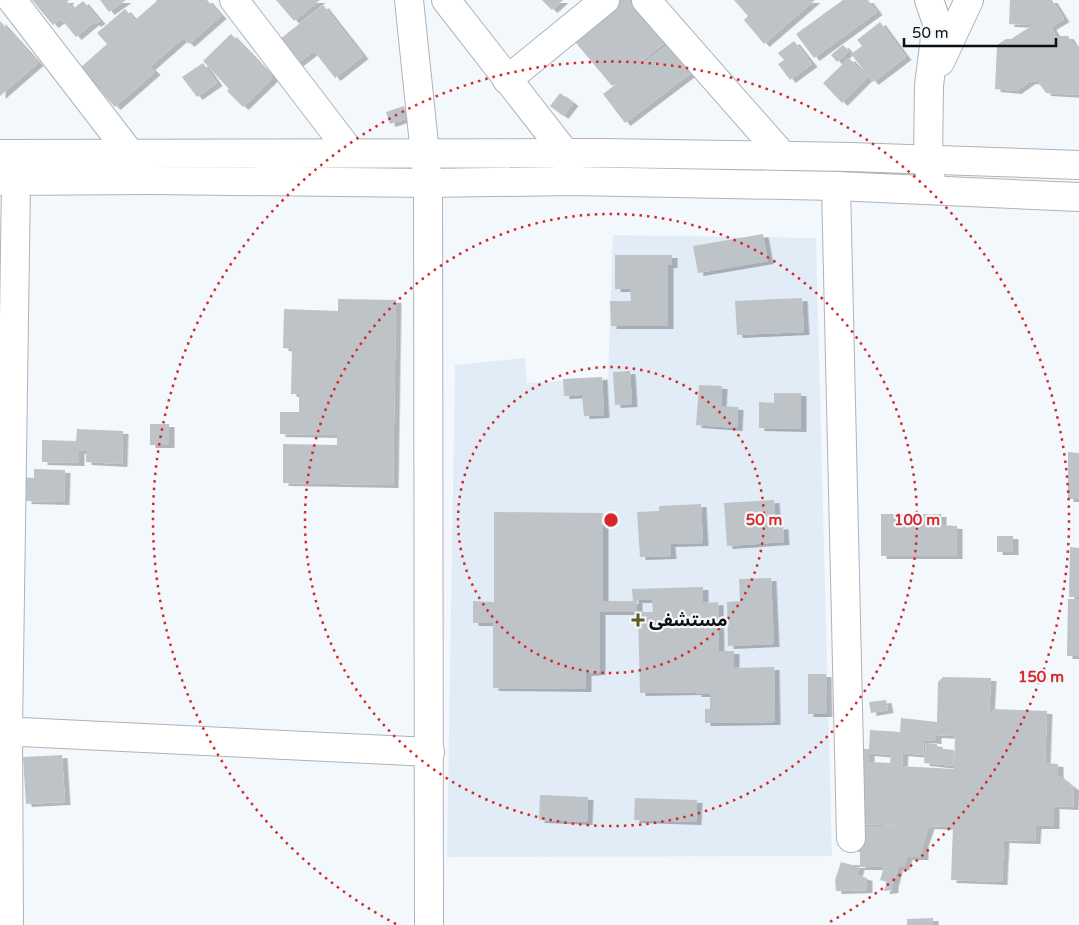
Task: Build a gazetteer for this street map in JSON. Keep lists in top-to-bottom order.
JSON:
{
  "places": {
    "health": ["مستشفى"]
  },
  "scale_bar": "50 m",
  "rings": ["50 m", "100 m", "150 m"]
}
